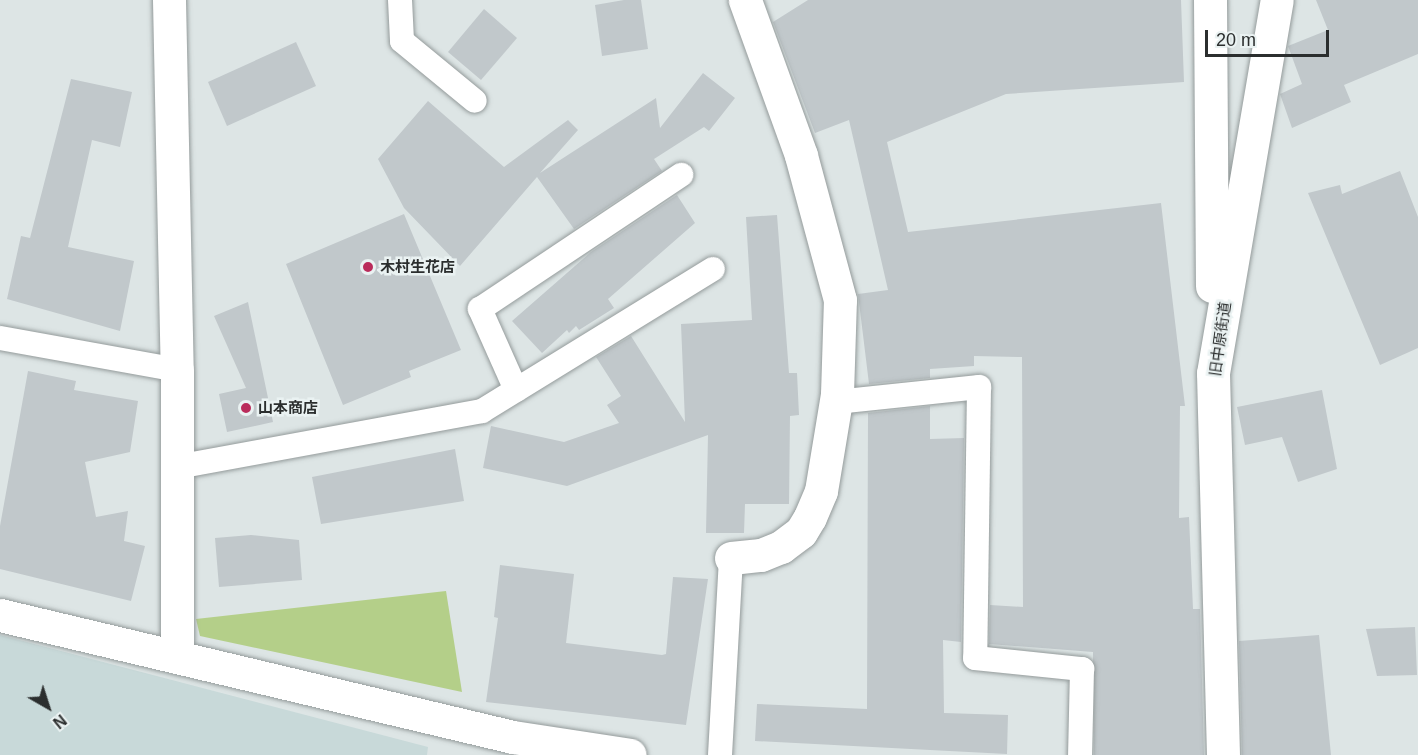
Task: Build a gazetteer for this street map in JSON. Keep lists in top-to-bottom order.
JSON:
{
  "streets": {
    "street": ["旧中原街道"]
  },
  "places": ["木村生花店", "山本商店"],
  "scale_bar": "20 m",
  "north": "bottom right"
}
